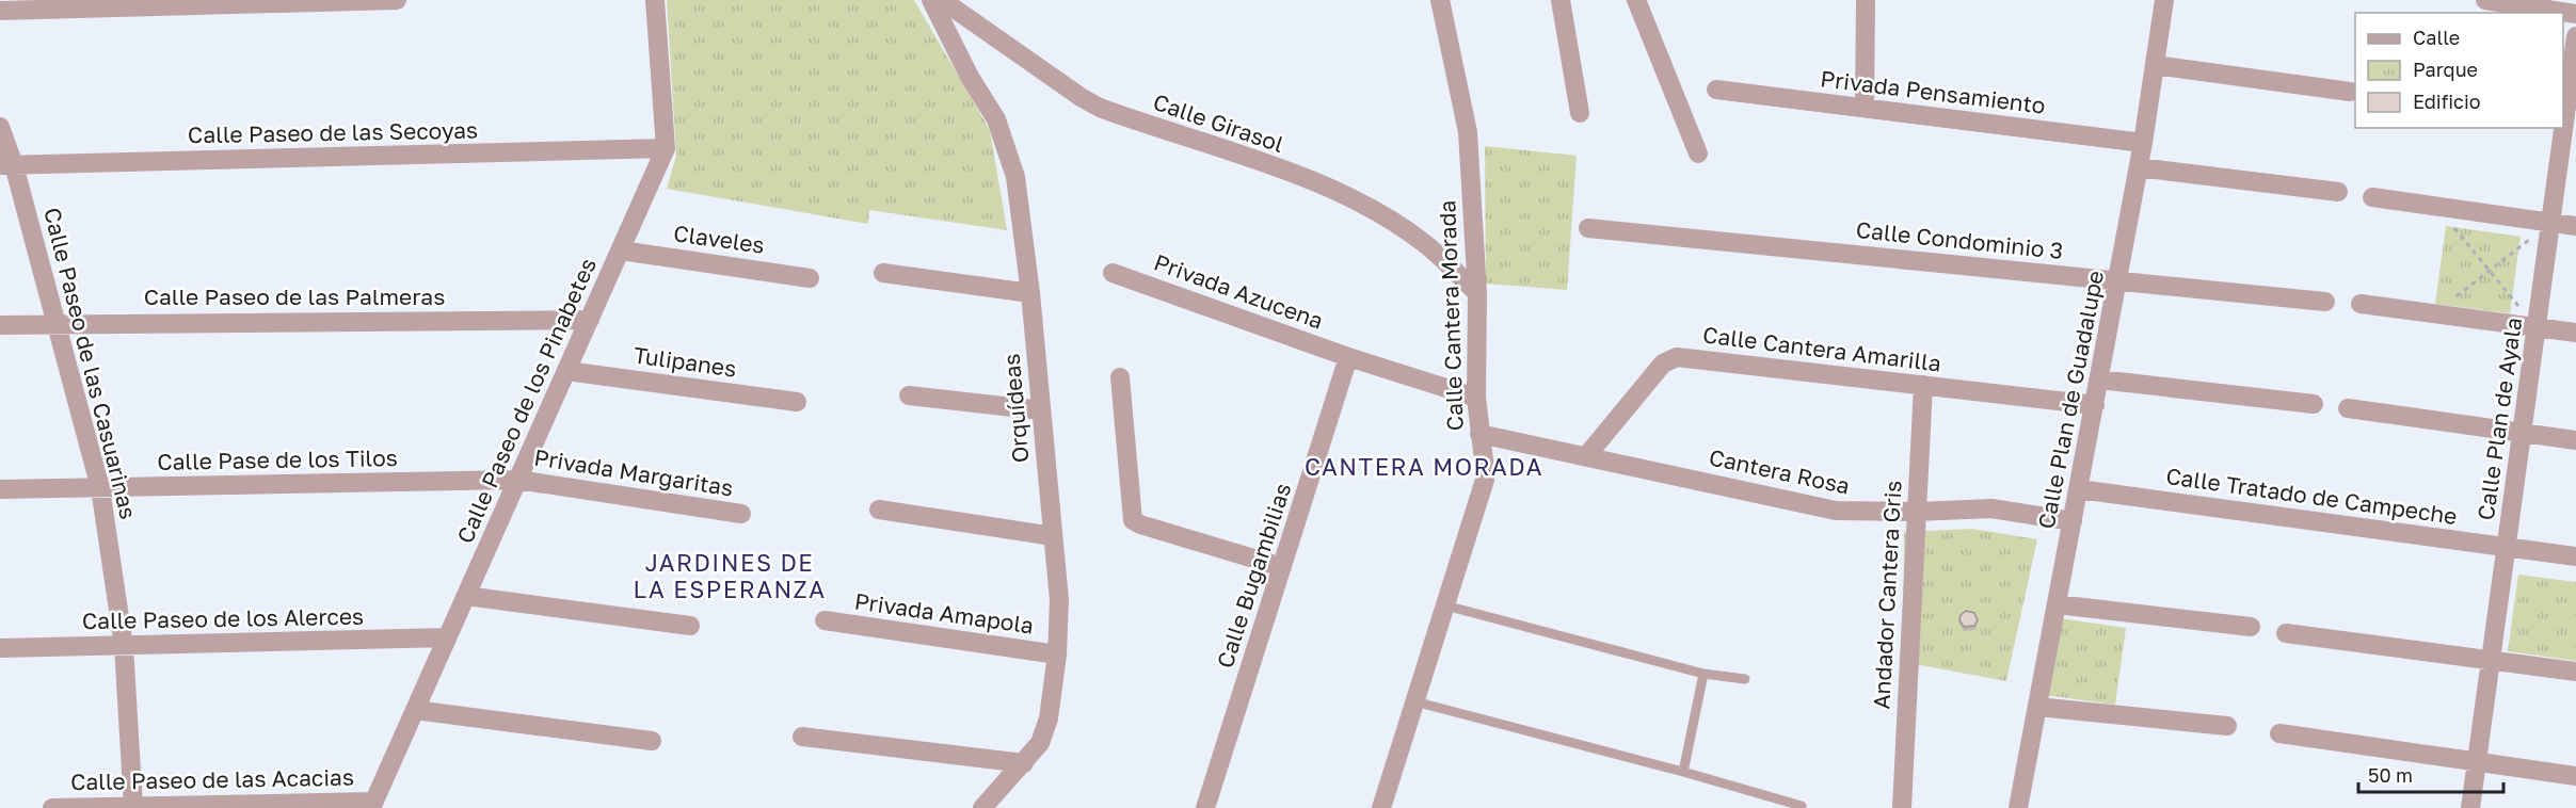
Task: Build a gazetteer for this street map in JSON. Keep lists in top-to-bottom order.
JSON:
{
  "streets": {
    "street": [
      "Privada Pensamiento",
      "Calle Girasol",
      "Calle Paseo de las Secoyas",
      "Claveles",
      "Calle Condominio 3",
      "Privada Azucena",
      "Calle Paseo de las Palmeras",
      "Calle Cantera Morada",
      "Calle Cantera Amarilla",
      "Tulipanes",
      "Calle Paseo de las Casuarinas",
      "Calle Plan de Guadalupe",
      "Calle Paseo de los Pinabetes",
      "Orquídeas",
      "Calle Plan de Ayala",
      "Calle Pase de los Tilos",
      "Cantera Rosa",
      "Privada Margaritas",
      "Calle Tratado de Campeche",
      "Calle Bugambilias",
      "Andador Cantera Gris",
      "Privada Amapola",
      "Calle Paseo de los Alerces",
      "Calle Paseo de las Acacias"
    ]
  },
  "crossings": [
    ["Privada Pensamiento", "Calle Plan de Guadalupe"],
    ["Calle Girasol", "Calle Cantera Morada"],
    ["Calle Paseo de las Secoyas", "Calle Paseo de las Casuarinas"],
    ["Calle Paseo de las Secoyas", "Calle Paseo de los Pinabetes"],
    ["Claveles", "Calle Paseo de los Pinabetes"],
    ["Calle Condominio 3", "Calle Plan de Guadalupe"],
    ["Privada Azucena", "Calle Cantera Morada"],
    ["Privada Azucena", "Calle Bugambilias"],
    ["Calle Paseo de las Palmeras", "Calle Paseo de las Casuarinas"],
    ["Calle Paseo de las Palmeras", "Calle Paseo de los Pinabetes"],
    ["Calle Cantera Morada", "Cantera Rosa"],
    ["Calle Cantera Amarilla", "Calle Plan de Guadalupe"],
    ["Calle Cantera Amarilla", "Cantera Rosa"],
    ["Calle Cantera Amarilla", "Andador Cantera Gris"],
    ["Tulipanes", "Calle Paseo de los Pinabetes"],
    ["Calle Paseo de las Casuarinas", "Calle Pase de los Tilos"],
    ["Calle Paseo de las Casuarinas", "Calle Paseo de los Alerces"],
    ["Calle Paseo de las Casuarinas", "Calle Paseo de las Acacias"],
    ["Calle Plan de Guadalupe", "Cantera Rosa"],
    ["Calle Plan de Guadalupe", "Calle Tratado de Campeche"],
    ["Calle Paseo de los Pinabetes", "Calle Pase de los Tilos"],
    ["Calle Paseo de los Pinabetes", "Privada Margaritas"],
    ["Calle Paseo de los Pinabetes", "Calle Paseo de los Alerces"],
    ["Calle Paseo de los Pinabetes", "Calle Paseo de las Acacias"],
    ["Orquídeas", "Privada Amapola"],
    ["Calle Plan de Ayala", "Calle Tratado de Campeche"],
    ["Calle Pase de los Tilos", "Privada Margaritas"],
    ["Cantera Rosa", "Andador Cantera Gris"]
  ],
  "districts": ["CANTERA MORADA", "JARDINES DE LA ESPERANZA"],
  "legend": ["Calle", "Parque", "Edificio"],
  "scale_bar": "50 m"
}
